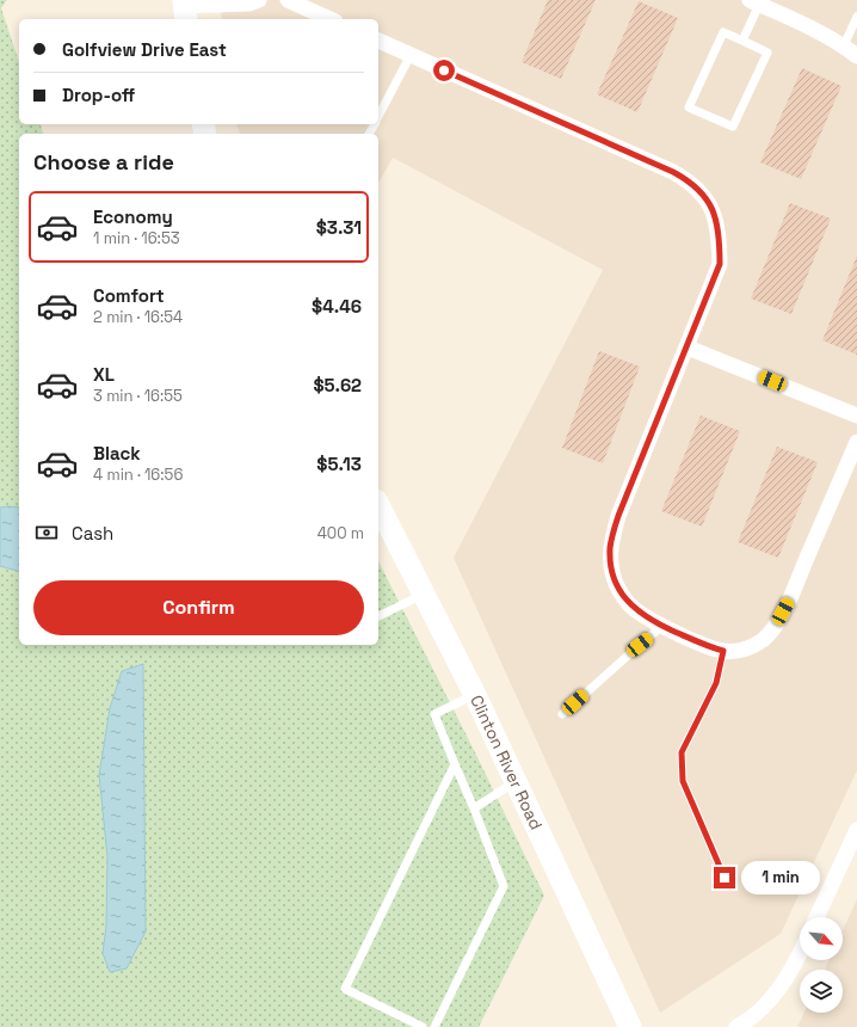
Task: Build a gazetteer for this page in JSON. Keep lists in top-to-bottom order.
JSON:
{
  "streets": {
    "street": ["Clinton River Road"]
  },
  "north": "bottom right",
  "page": {
    "banner": ["Golfview Drive East", "Drop-off"],
    "heading": "Choose a ride",
    "list": [
      {
        "name": "Economy",
        "note": "1 min · 16:53",
        "value": "$3.31"
      },
      {
        "name": "Comfort",
        "note": "2 min · 16:54",
        "value": "$4.46"
      },
      {
        "name": "XL",
        "note": "3 min · 16:55",
        "value": "$5.62"
      },
      {
        "name": "Black",
        "note": "4 min · 16:56",
        "value": "$5.13"
      }
    ],
    "pay": ["Cash", "400 m"],
    "buttons": "Confirm",
    "bubble": "1 min"
  }
}
